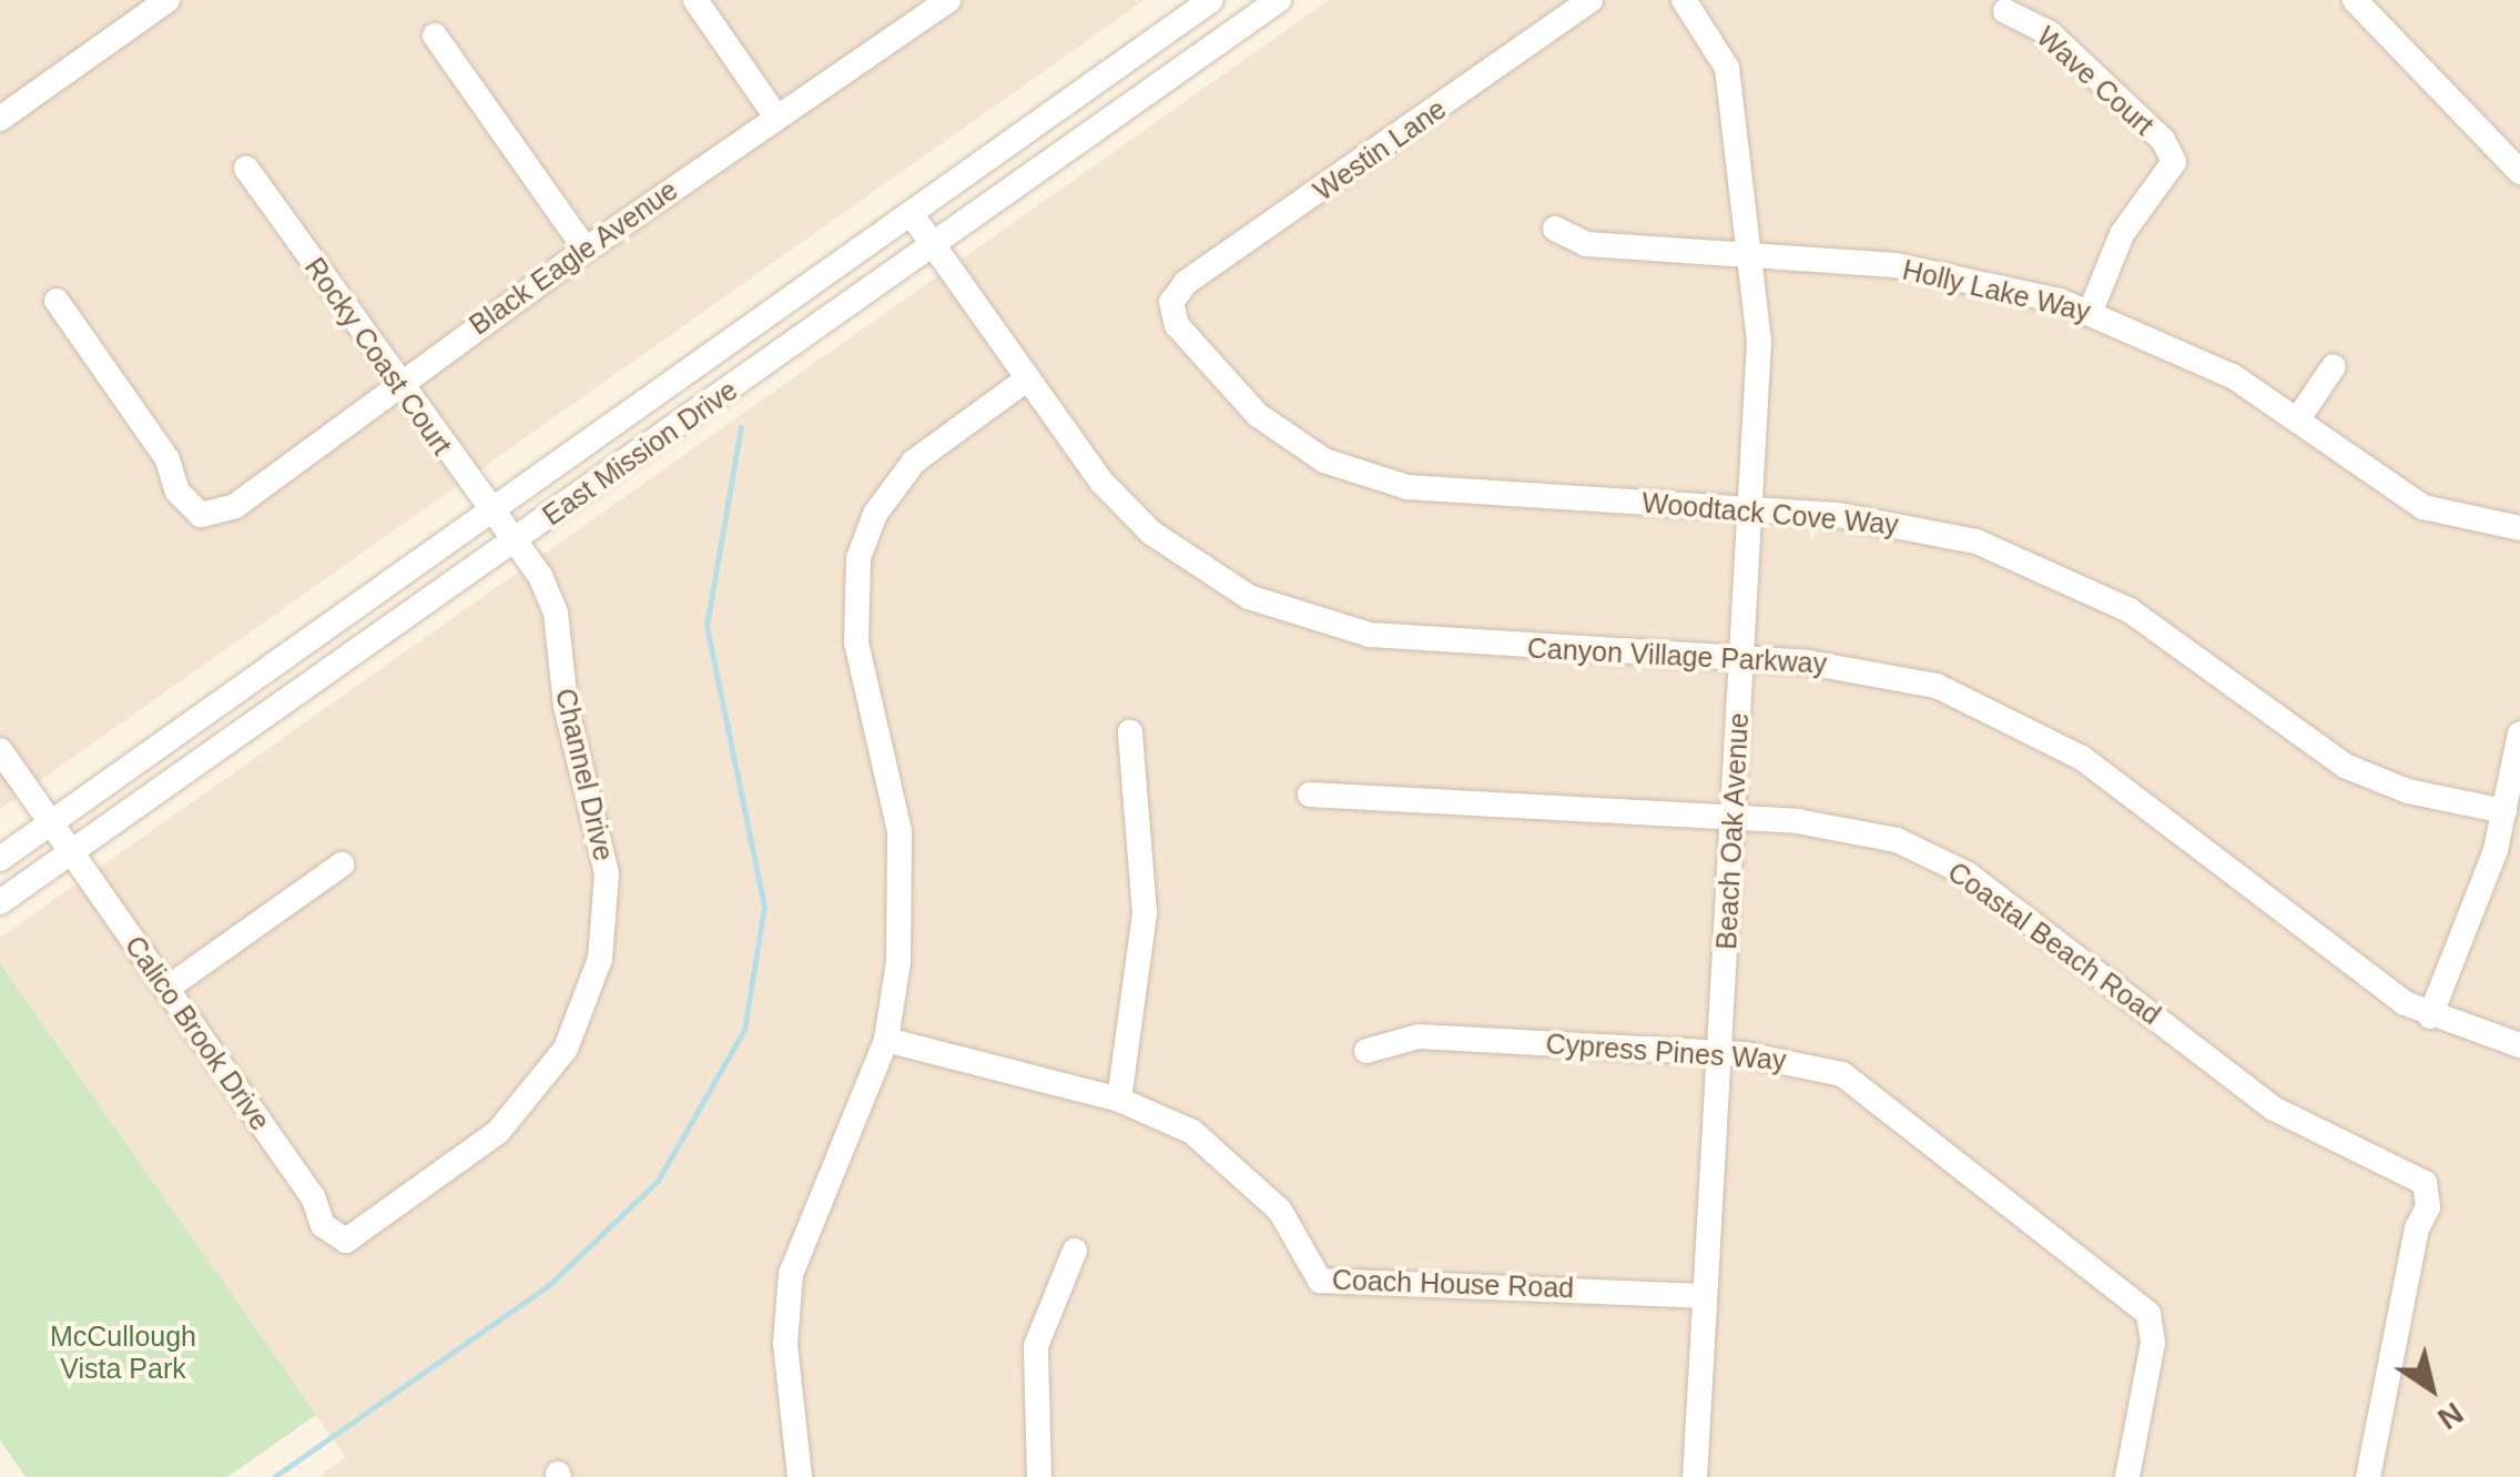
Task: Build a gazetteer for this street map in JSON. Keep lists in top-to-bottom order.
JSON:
{
  "streets": {
    "street": [
      "Wave Court",
      "Westin Lane",
      "Black Eagle Avenue",
      "Holly Lake Way",
      "Rocky Coast Court",
      "East Mission Drive",
      "Woodtack Cove Way",
      "Canyon Village Parkway",
      "Channel Drive",
      "Beach Oak Avenue",
      "Coastal Beach Road",
      "Calico Brook Drive",
      "Cypress Pines Way",
      "Coach House Road"
    ]
  },
  "crossings": [
    ["Wave Court", "Holly Lake Way"],
    ["Westin Lane", "Woodtack Cove Way"],
    ["Black Eagle Avenue", "Rocky Coast Court"],
    ["Holly Lake Way", "Beach Oak Avenue"],
    ["Rocky Coast Court", "East Mission Drive"],
    ["Rocky Coast Court", "Channel Drive"],
    ["East Mission Drive", "Canyon Village Parkway"],
    ["East Mission Drive", "Channel Drive"],
    ["East Mission Drive", "Calico Brook Drive"],
    ["Woodtack Cove Way", "Beach Oak Avenue"],
    ["Canyon Village Parkway", "Beach Oak Avenue"],
    ["Channel Drive", "Calico Brook Drive"],
    ["Beach Oak Avenue", "Coastal Beach Road"],
    ["Beach Oak Avenue", "Cypress Pines Way"],
    ["Beach Oak Avenue", "Coach House Road"]
  ],
  "parks": ["McCullough Vista Park"],
  "north": "bottom right"
}
